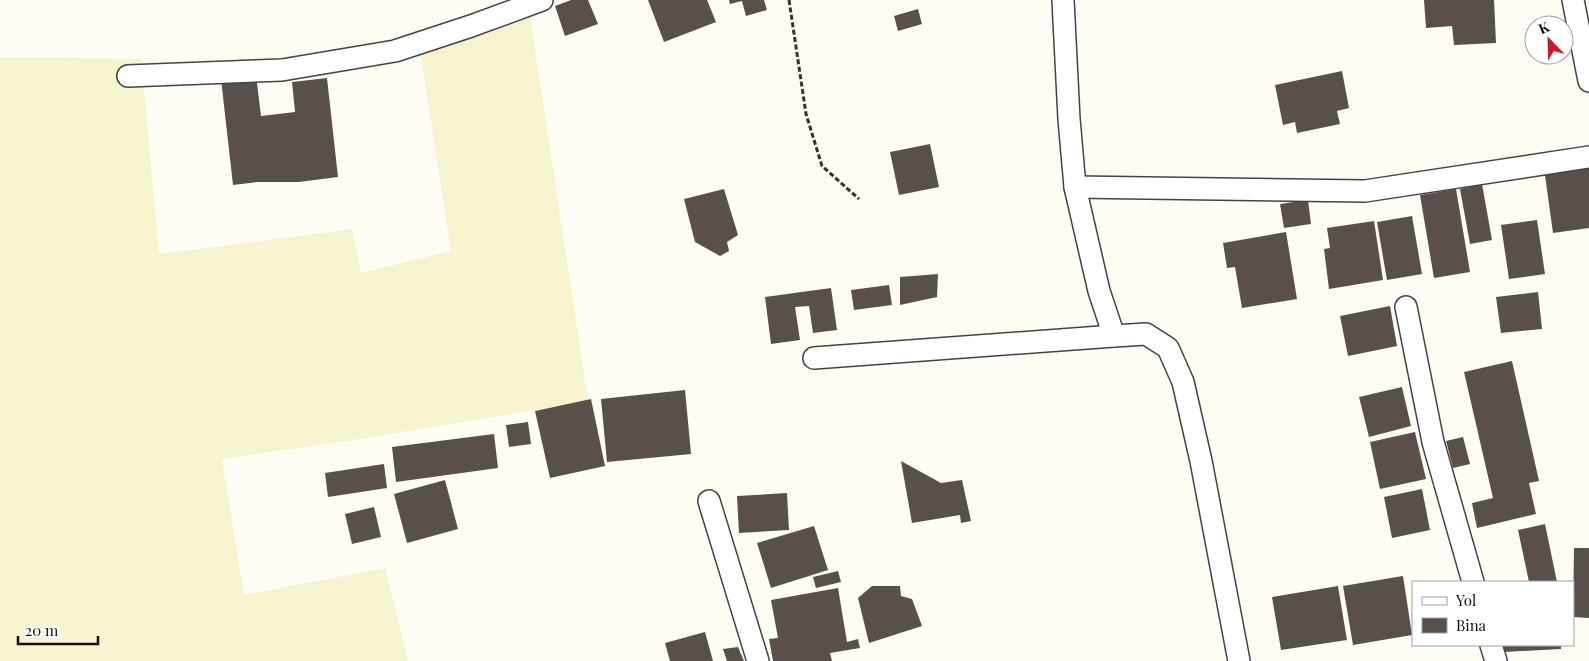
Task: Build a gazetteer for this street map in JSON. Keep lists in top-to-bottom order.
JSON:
{
  "legend": ["Yol", "Bina"],
  "scale_bar": "20 m",
  "north": "top left"
}
